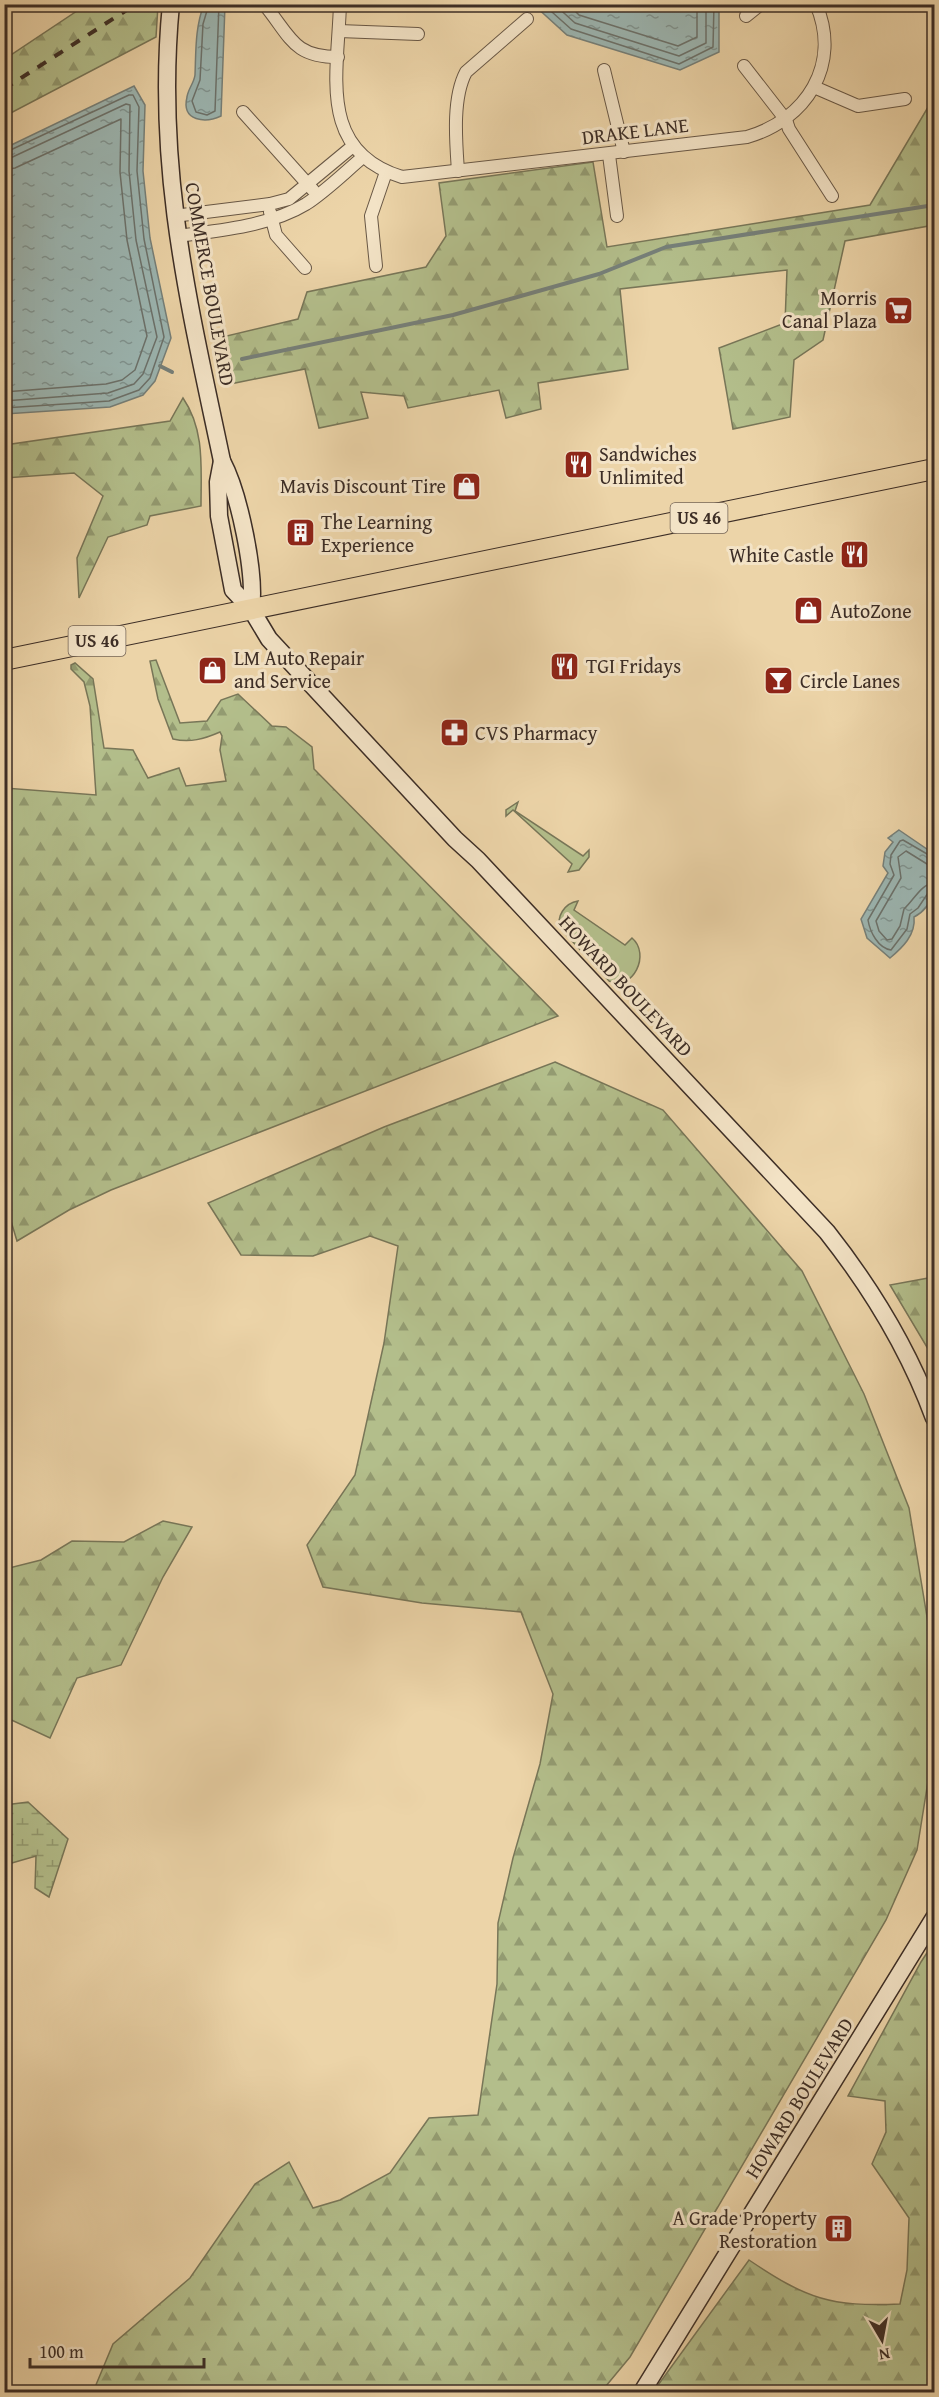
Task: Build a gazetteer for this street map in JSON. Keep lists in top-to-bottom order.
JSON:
{
  "streets": {
    "main road": ["COMMERCE BOULEVARD", "US 46", "HOWARD BOULEVARD"],
    "street": ["DRAKE LANE"]
  },
  "crossings": [
    ["COMMERCE BOULEVARD", "US 46"],
    ["COMMERCE BOULEVARD", "HOWARD BOULEVARD"],
    ["US 46", "HOWARD BOULEVARD"]
  ],
  "places": {
    "supermarket": ["Morris Canal Plaza"],
    "restaurant": ["Sandwiches Unlimited", "White Castle", "TGI Fridays"],
    "shop": ["Mavis Discount Tire", "AutoZone", "LM Auto Repair and Service"],
    "building": ["The Learning Experience", "A Grade Property Restoration"],
    "bar": ["Circle Lanes"],
    "pharmacy": ["CVS Pharmacy"]
  },
  "scale_bar": "100 m",
  "north": "bottom"
}
